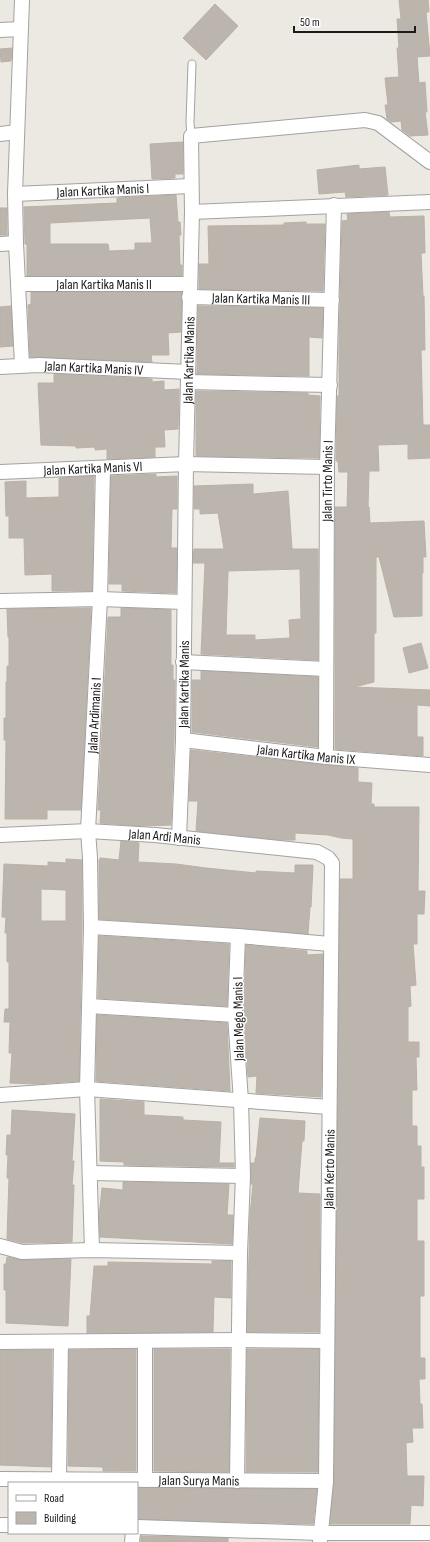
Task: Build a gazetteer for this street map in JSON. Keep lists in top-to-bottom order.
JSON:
{
  "streets": {
    "street": [
      "Jalan Kartika Manis I",
      "Jalan Kartika Manis II",
      "Jalan Kartika Manis III",
      "Jalan Kartika Manis",
      "Jalan Kartika Manis IV",
      "Jalan Kartika Manis VI",
      "Jalan Tirto Manis I",
      "Jalan Ardimanis I",
      "Jalan Kartika Manis IX",
      "Jalan Ardi Manis",
      "Jalan Mego Manis I",
      "Jalan Kerto Manis",
      "Jalan Surya Manis"
    ]
  },
  "crossings": [
    ["Jalan Kartika Manis I", "Jalan Kartika Manis"],
    ["Jalan Kartika Manis II", "Jalan Kartika Manis III"],
    ["Jalan Kartika Manis II", "Jalan Kartika Manis"],
    ["Jalan Kartika Manis III", "Jalan Kartika Manis"],
    ["Jalan Kartika Manis III", "Jalan Tirto Manis I"],
    ["Jalan Kartika Manis", "Jalan Kartika Manis IV"],
    ["Jalan Kartika Manis", "Jalan Kartika Manis VI"],
    ["Jalan Kartika Manis", "Jalan Kartika Manis IX"],
    ["Jalan Kartika Manis", "Jalan Ardi Manis"],
    ["Jalan Kartika Manis IV", "Jalan Tirto Manis I"],
    ["Jalan Kartika Manis VI", "Jalan Tirto Manis I"],
    ["Jalan Kartika Manis VI", "Jalan Ardimanis I"],
    ["Jalan Tirto Manis I", "Jalan Kartika Manis IX"],
    ["Jalan Ardimanis I", "Jalan Ardi Manis"],
    ["Jalan Ardi Manis", "Jalan Kerto Manis"],
    ["Jalan Mego Manis I", "Jalan Surya Manis"],
    ["Jalan Kerto Manis", "Jalan Surya Manis"]
  ],
  "legend": ["Road", "Building"],
  "scale_bar": "50 m"
}
